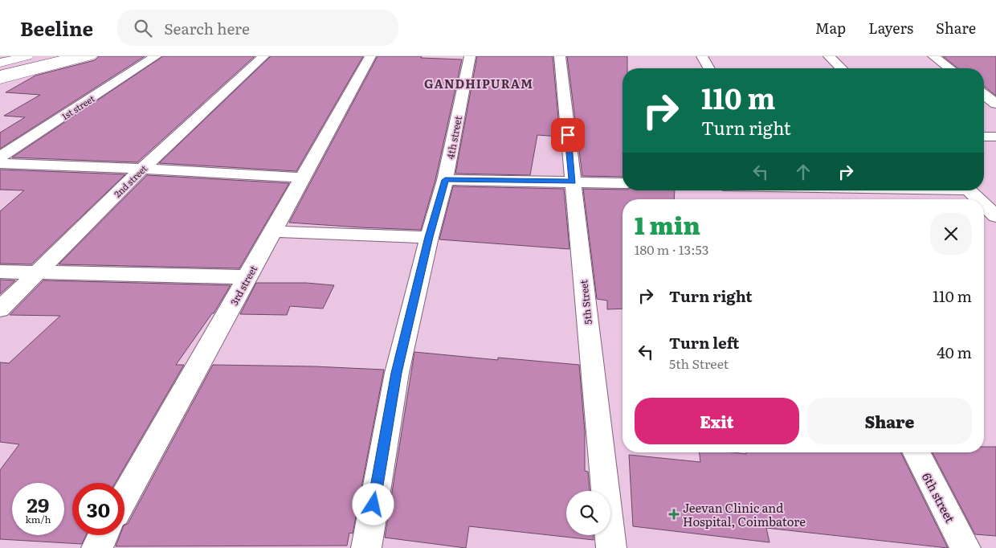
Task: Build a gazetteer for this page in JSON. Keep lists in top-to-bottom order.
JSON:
{
  "streets": {
    "street": [
      "1st street",
      "4th street",
      "2nd street",
      "3rd street",
      "5th Street",
      "6th street"
    ]
  },
  "districts": ["GANDHIPURAM"],
  "places": {
    "health": ["Jeevan Clinic and Hospital, Coimbatore"]
  },
  "page": {
    "header": "Beeline",
    "search": "Search here",
    "nav": ["Map", "Layers", "Share"],
    "turn": ["110 m", "Turn right"],
    "heading": ["1 min", "180 m · 13:53"],
    "list": [
      {
        "name": "Turn right",
        "value": "110 m"
      },
      {
        "name": "Turn left",
        "note": "5th Street",
        "value": "40 m"
      }
    ],
    "buttons": ["Exit", "Share"],
    "speed": "29 km/h",
    "limit": "30"
  }
}
